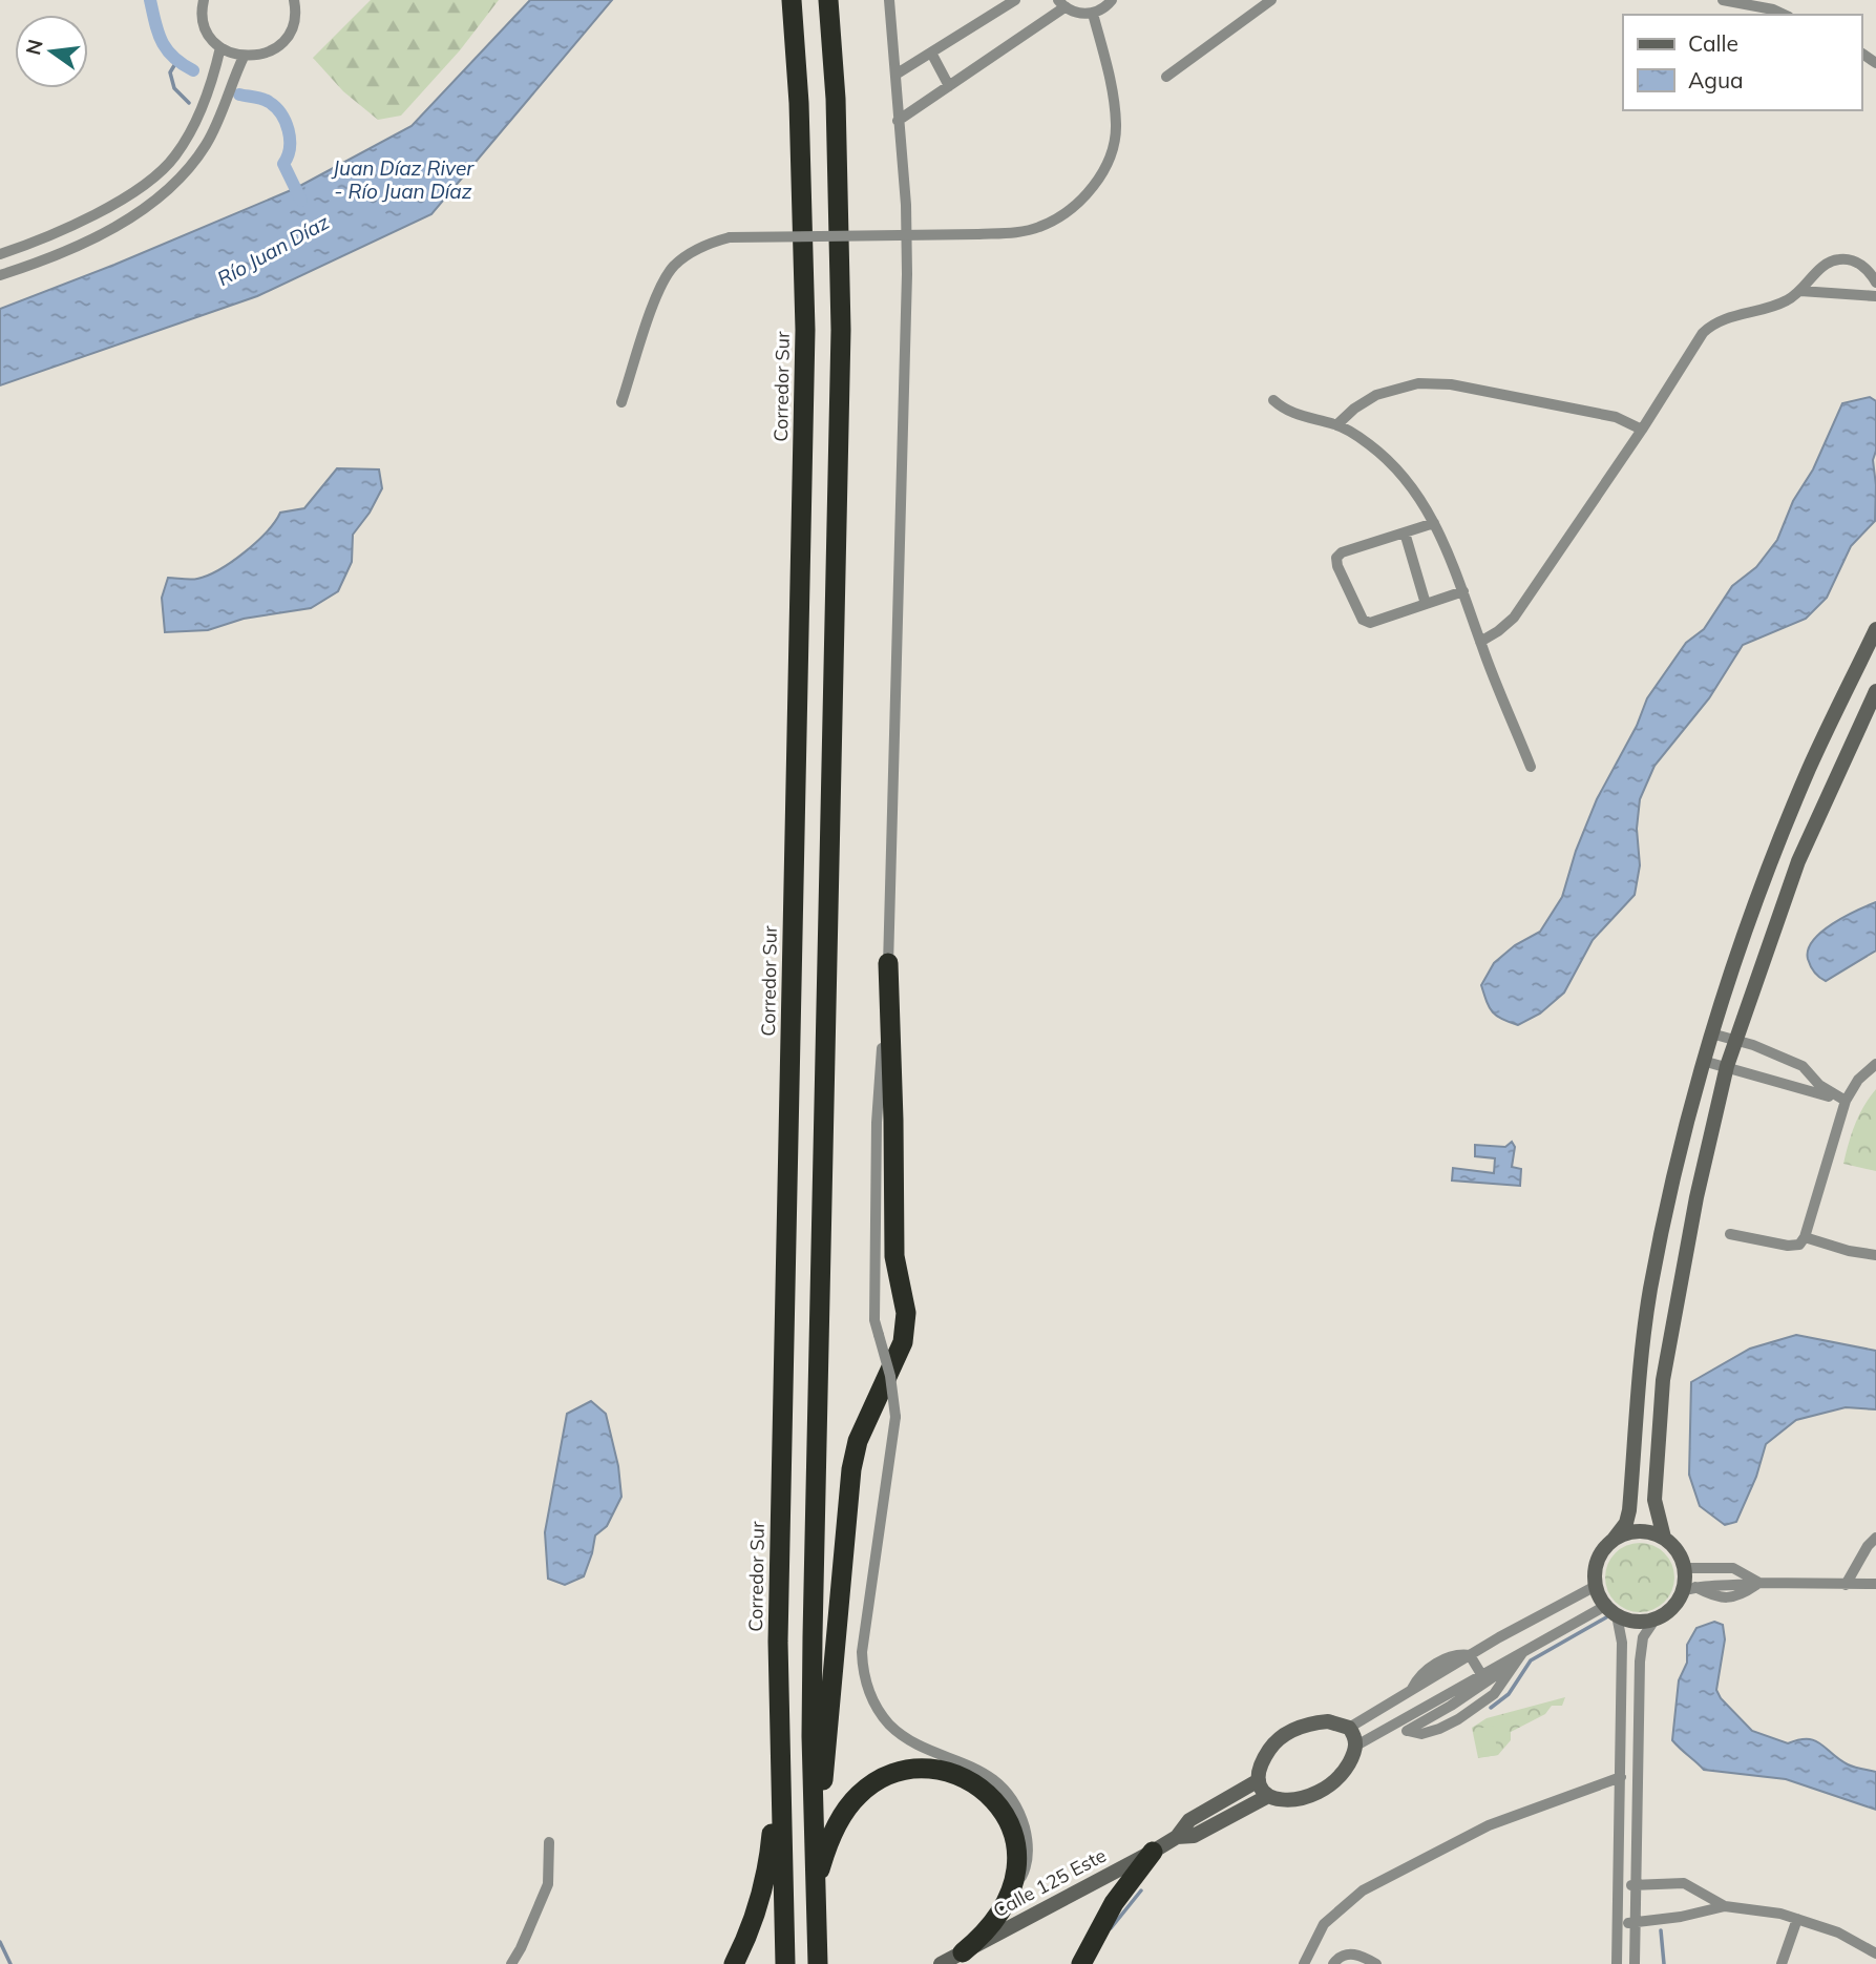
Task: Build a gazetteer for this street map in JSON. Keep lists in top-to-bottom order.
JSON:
{
  "streets": {
    "highway": ["Corredor Sur"],
    "street": ["Calle 125 Este"]
  },
  "water": ["Juan Díaz River - Río Juan Díaz", "Río Juan Díaz"],
  "legend": ["Calle", "Agua"],
  "north": "left"
}
